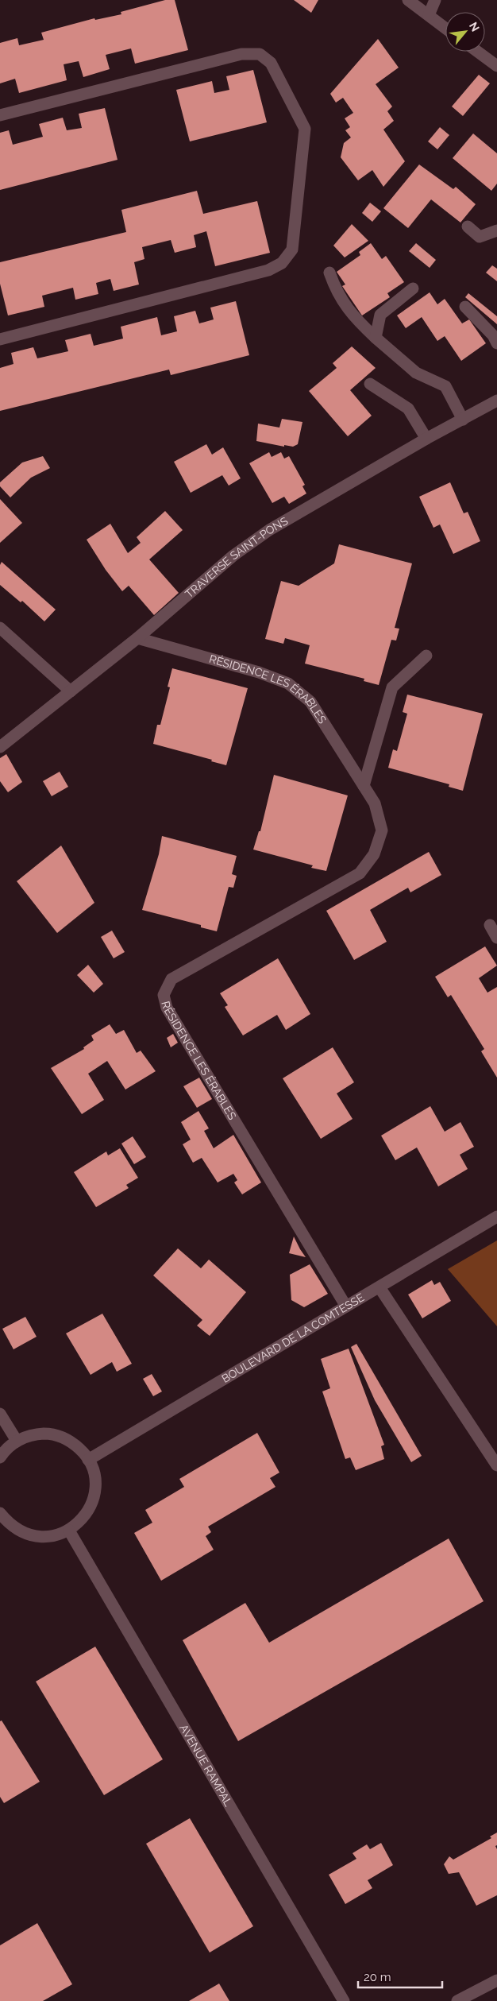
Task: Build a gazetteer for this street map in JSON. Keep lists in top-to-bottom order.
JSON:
{
  "streets": {
    "street": [
      "TRAVERSE SAINT-PONS",
      "RÉSIDENCE LES ÉRABLES",
      "BOULEVARD DE LA COMTESSE",
      "AVENUE RAMPAL"
    ]
  },
  "crossings": [
    ["TRAVERSE SAINT-PONS", "RÉSIDENCE LES ÉRABLES"],
    ["RÉSIDENCE LES ÉRABLES", "BOULEVARD DE LA COMTESSE"]
  ],
  "scale_bar": "20 m",
  "north": "top right"
}
